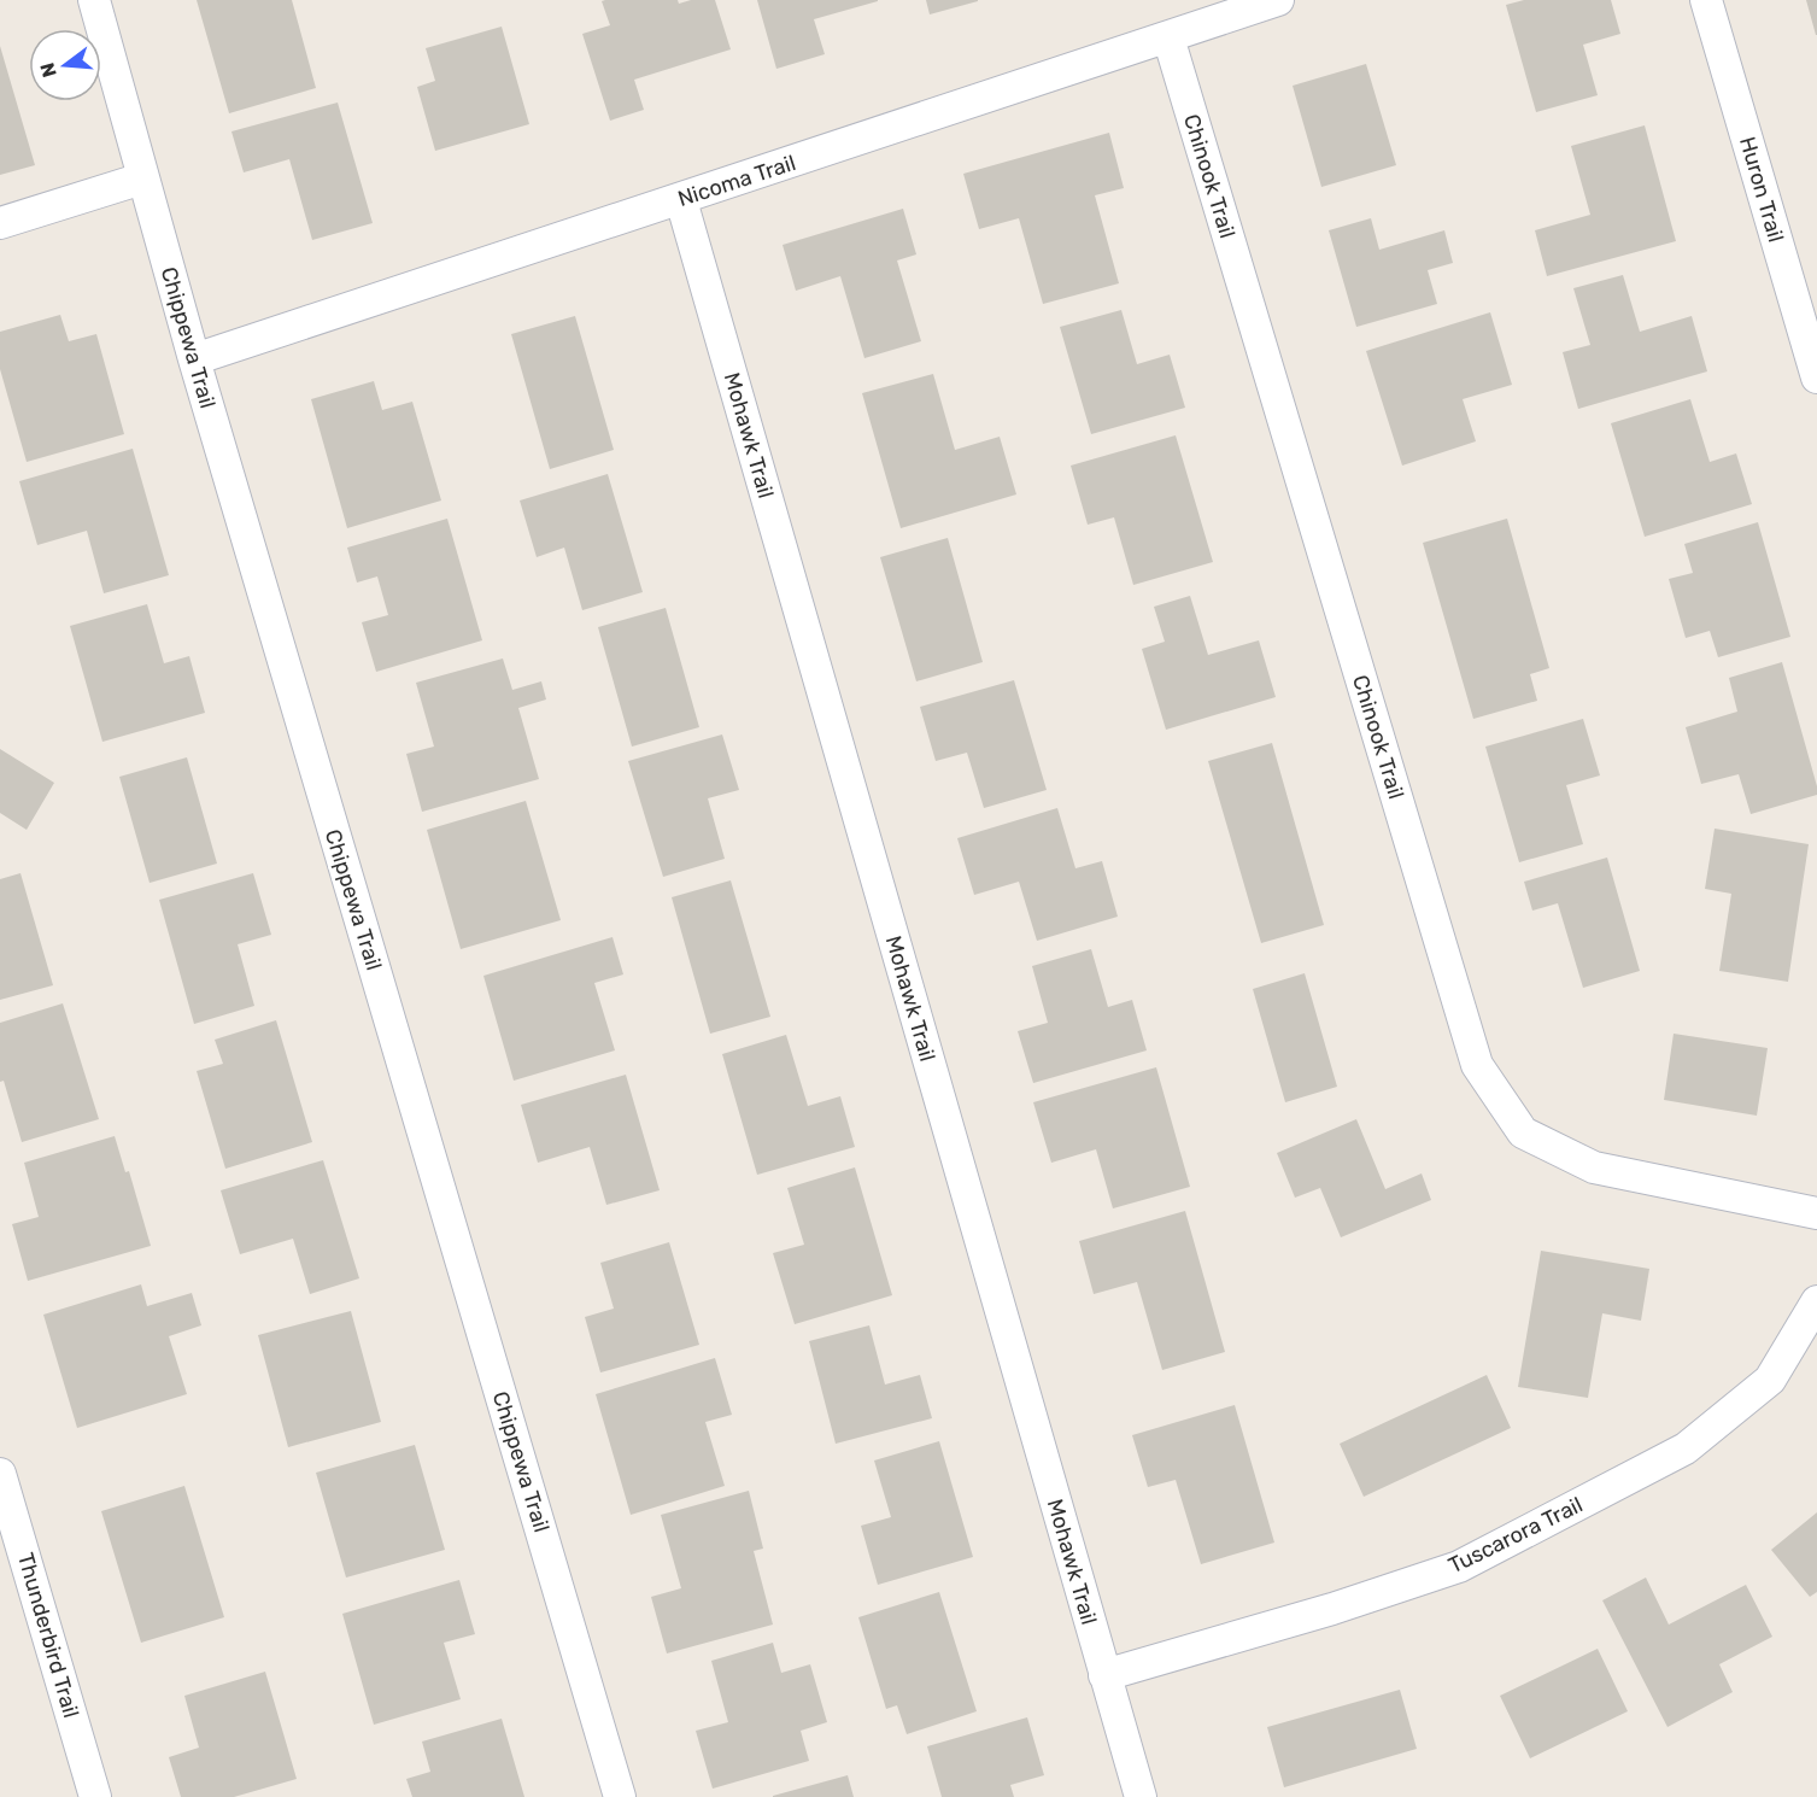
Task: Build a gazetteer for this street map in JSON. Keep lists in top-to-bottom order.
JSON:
{
  "streets": {
    "street": [
      "Chinook Trail",
      "Nicoma Trail",
      "Huron Trail",
      "Chippewa Trail",
      "Mohawk Trail",
      "Tuscarora Trail",
      "Thunderbird Trail"
    ]
  },
  "crossings": [
    ["Chinook Trail", "Nicoma Trail"],
    ["Nicoma Trail", "Chippewa Trail"],
    ["Nicoma Trail", "Mohawk Trail"],
    ["Mohawk Trail", "Tuscarora Trail"]
  ],
  "north": "left"
}
